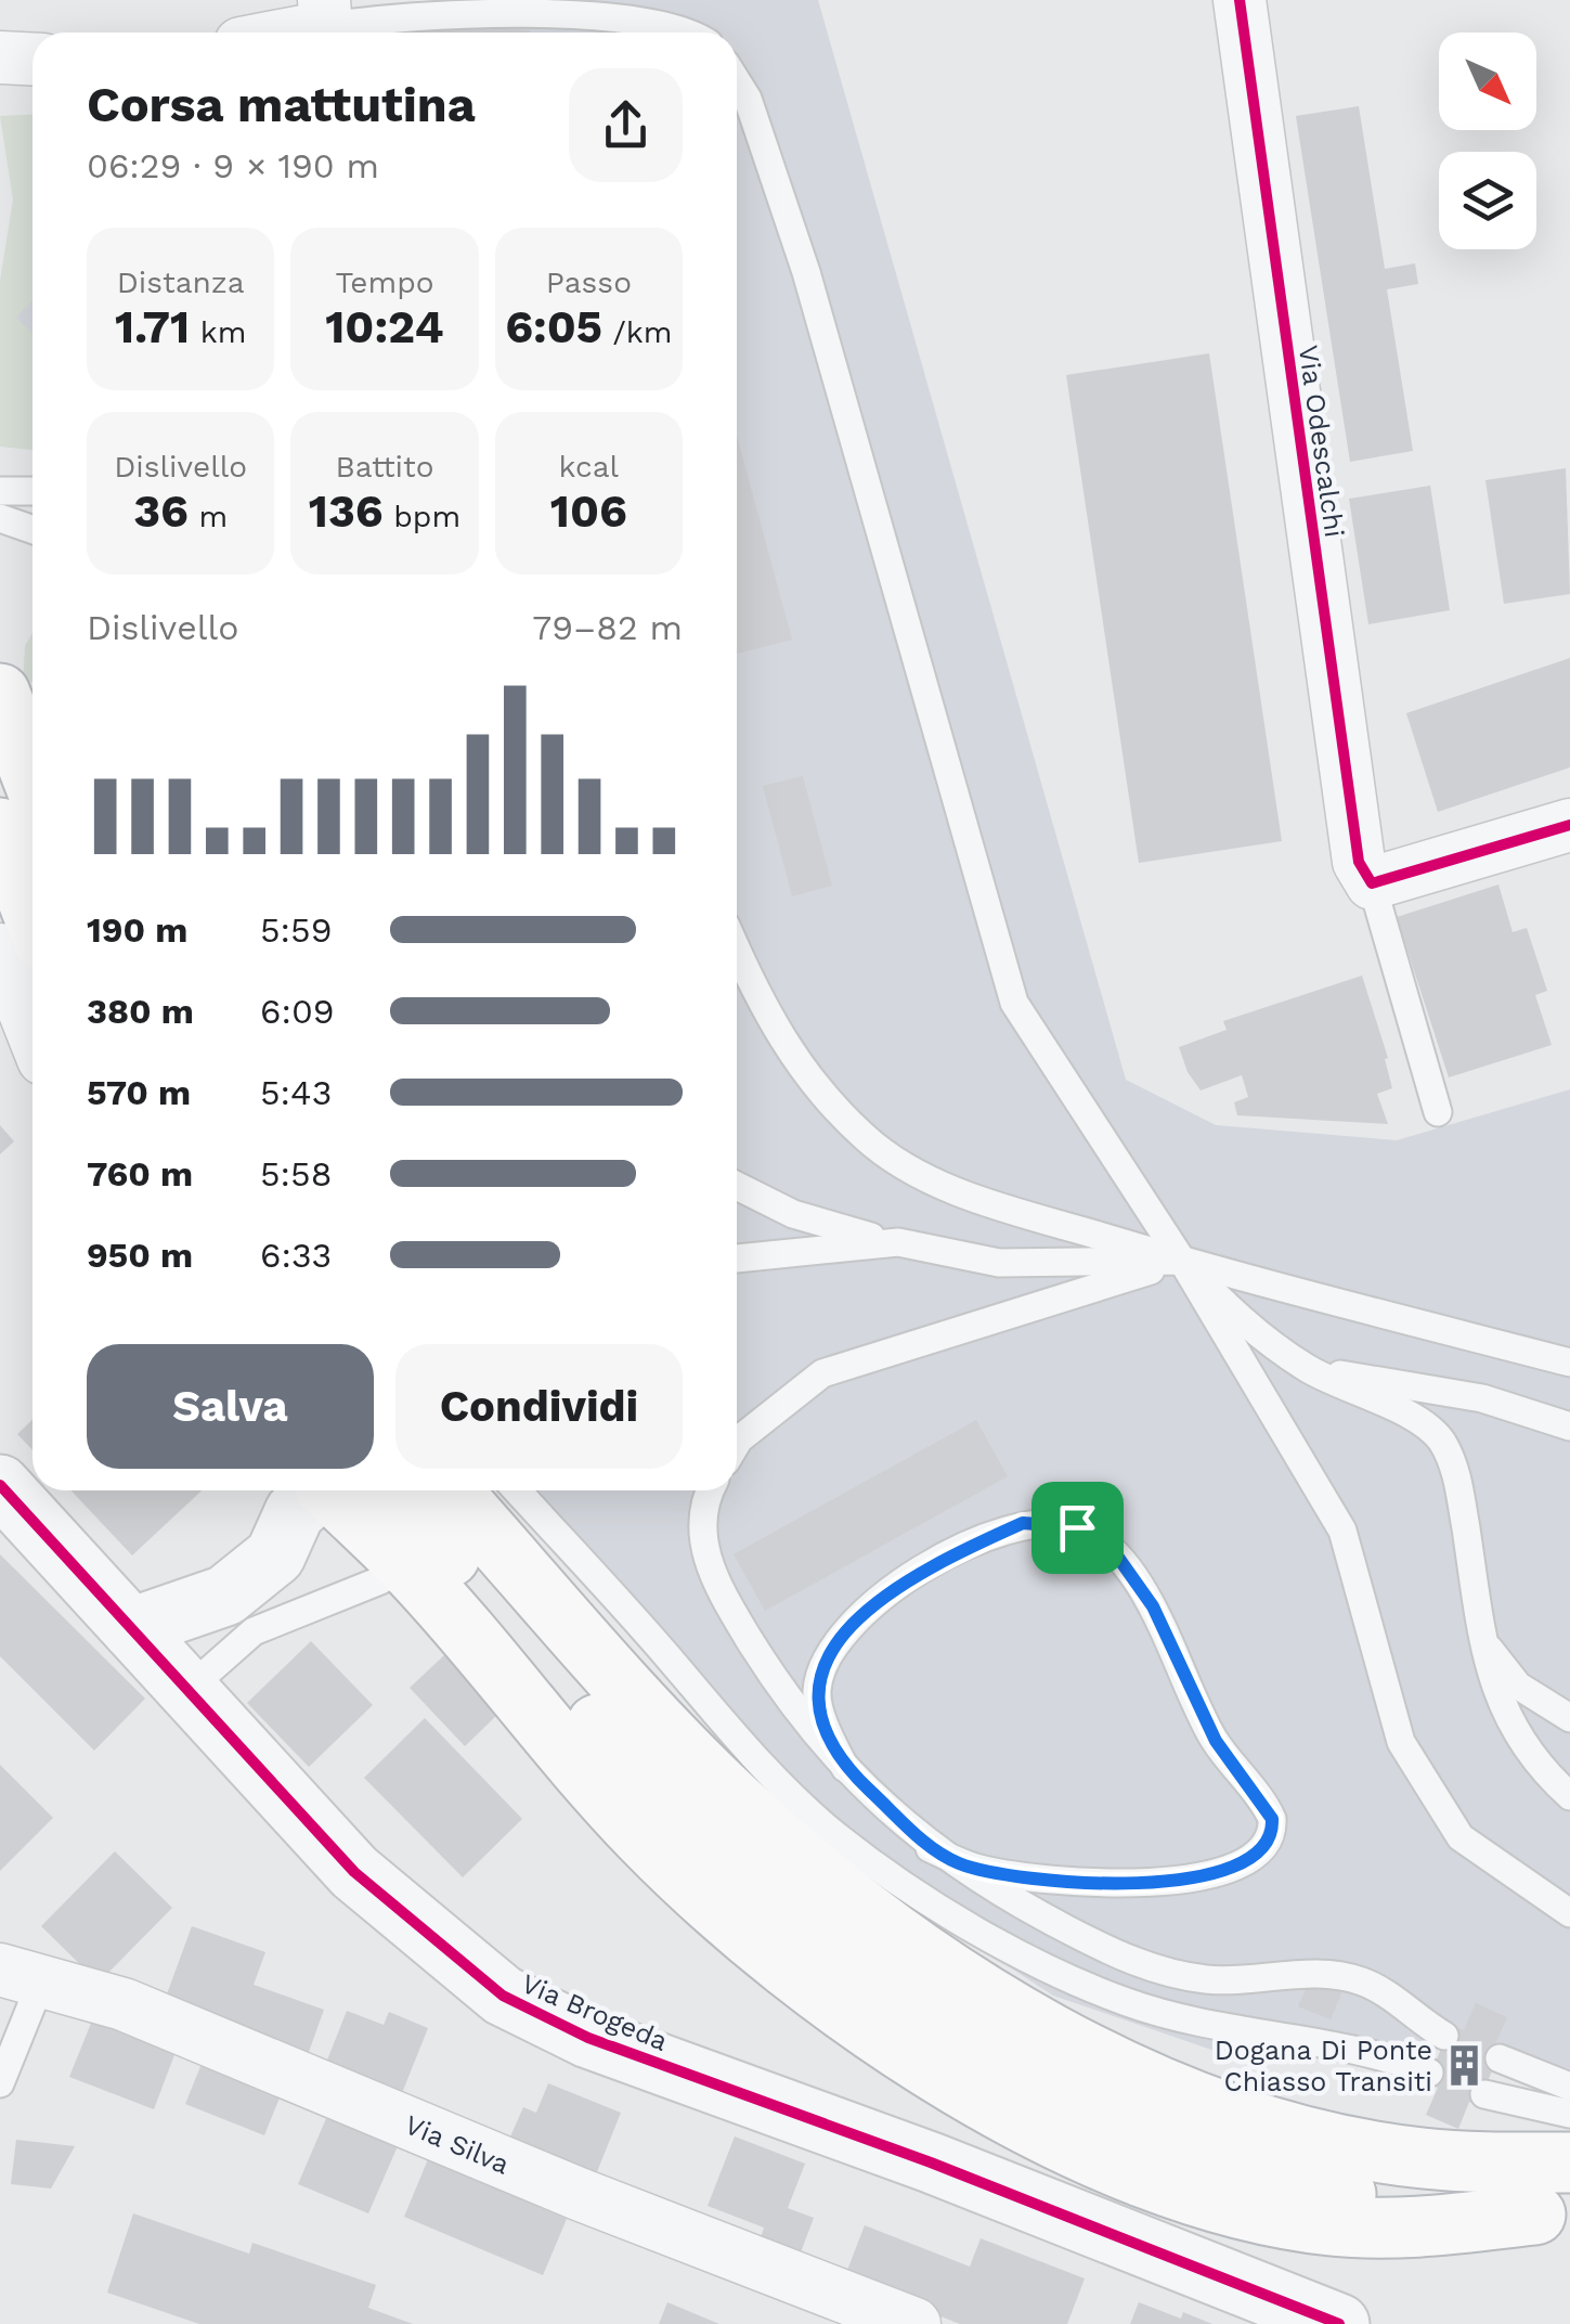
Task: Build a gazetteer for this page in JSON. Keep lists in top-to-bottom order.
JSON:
{
  "streets": {
    "street": ["Via Odescalchi", "Via Brogeda", "Via Silva"]
  },
  "places": {
    "building": ["Dogana Di Ponte Chiasso Transiti"]
  },
  "north": "bottom right",
  "page": {
    "heading": ["Corsa mattutina", "06:29 · 9 × 190 m"],
    "stats": [
      ["Distanza", "1.71 km"],
      ["Tempo", "10:24"],
      ["Passo", "6:05 /km"],
      ["Dislivello", "36 m"],
      ["Battito", "136 bpm"],
      ["kcal", "106"]
    ],
    "chart": ["Dislivello", "79–82 m"],
    "list": [
      {
        "name": "190 m",
        "note": "5:59"
      },
      {
        "name": "380 m",
        "note": "6:09"
      },
      {
        "name": "570 m",
        "note": "5:43"
      },
      {
        "name": "760 m",
        "note": "5:58"
      },
      {
        "name": "950 m",
        "note": "6:33"
      }
    ],
    "buttons": ["Salva", "Condividi"]
  }
}
